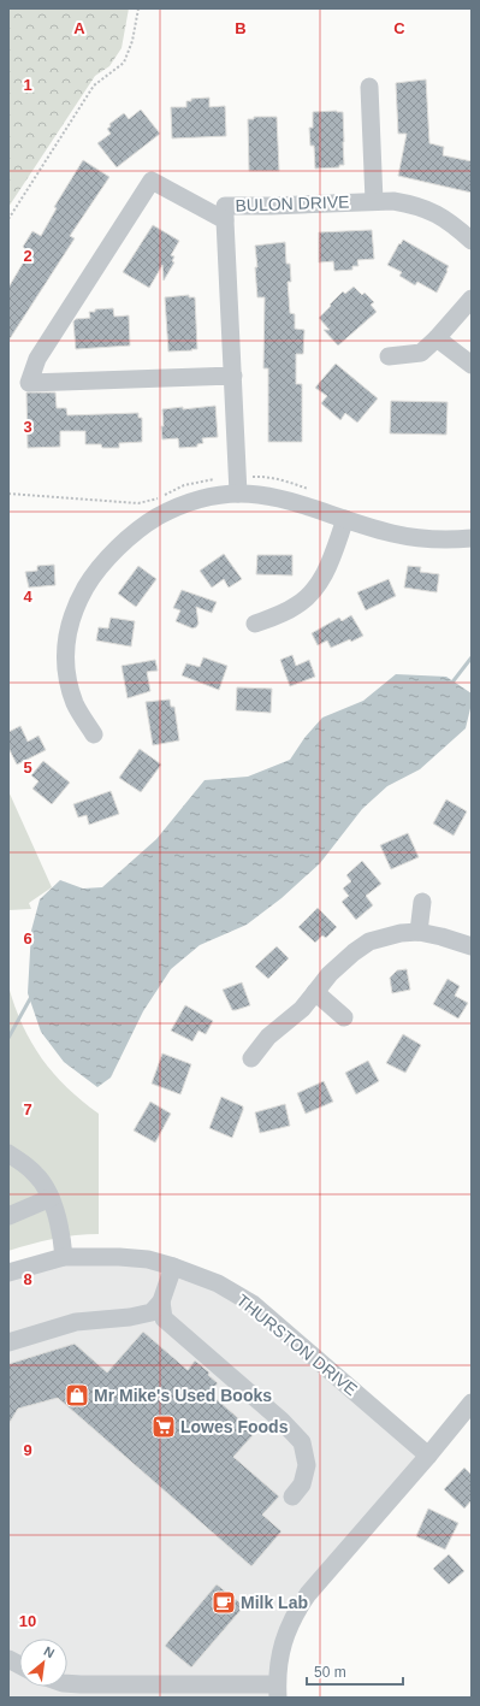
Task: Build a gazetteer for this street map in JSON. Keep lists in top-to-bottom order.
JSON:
{
  "streets": {
    "street": ["BULON DRIVE", "THURSTON DRIVE"]
  },
  "places": {
    "shop": ["Mr Mike's Used Books"],
    "supermarket": ["Lowes Foods"],
    "cafe": ["Milk Lab"]
  },
  "scale_bar": "50 m",
  "north": "top right",
  "grid": {
    "columns": ["A", "B", "C"],
    "rows": [
      "1",
      "2",
      "3",
      "4",
      "5",
      "6",
      "7",
      "8",
      "9",
      "10"
    ]
  }
}
